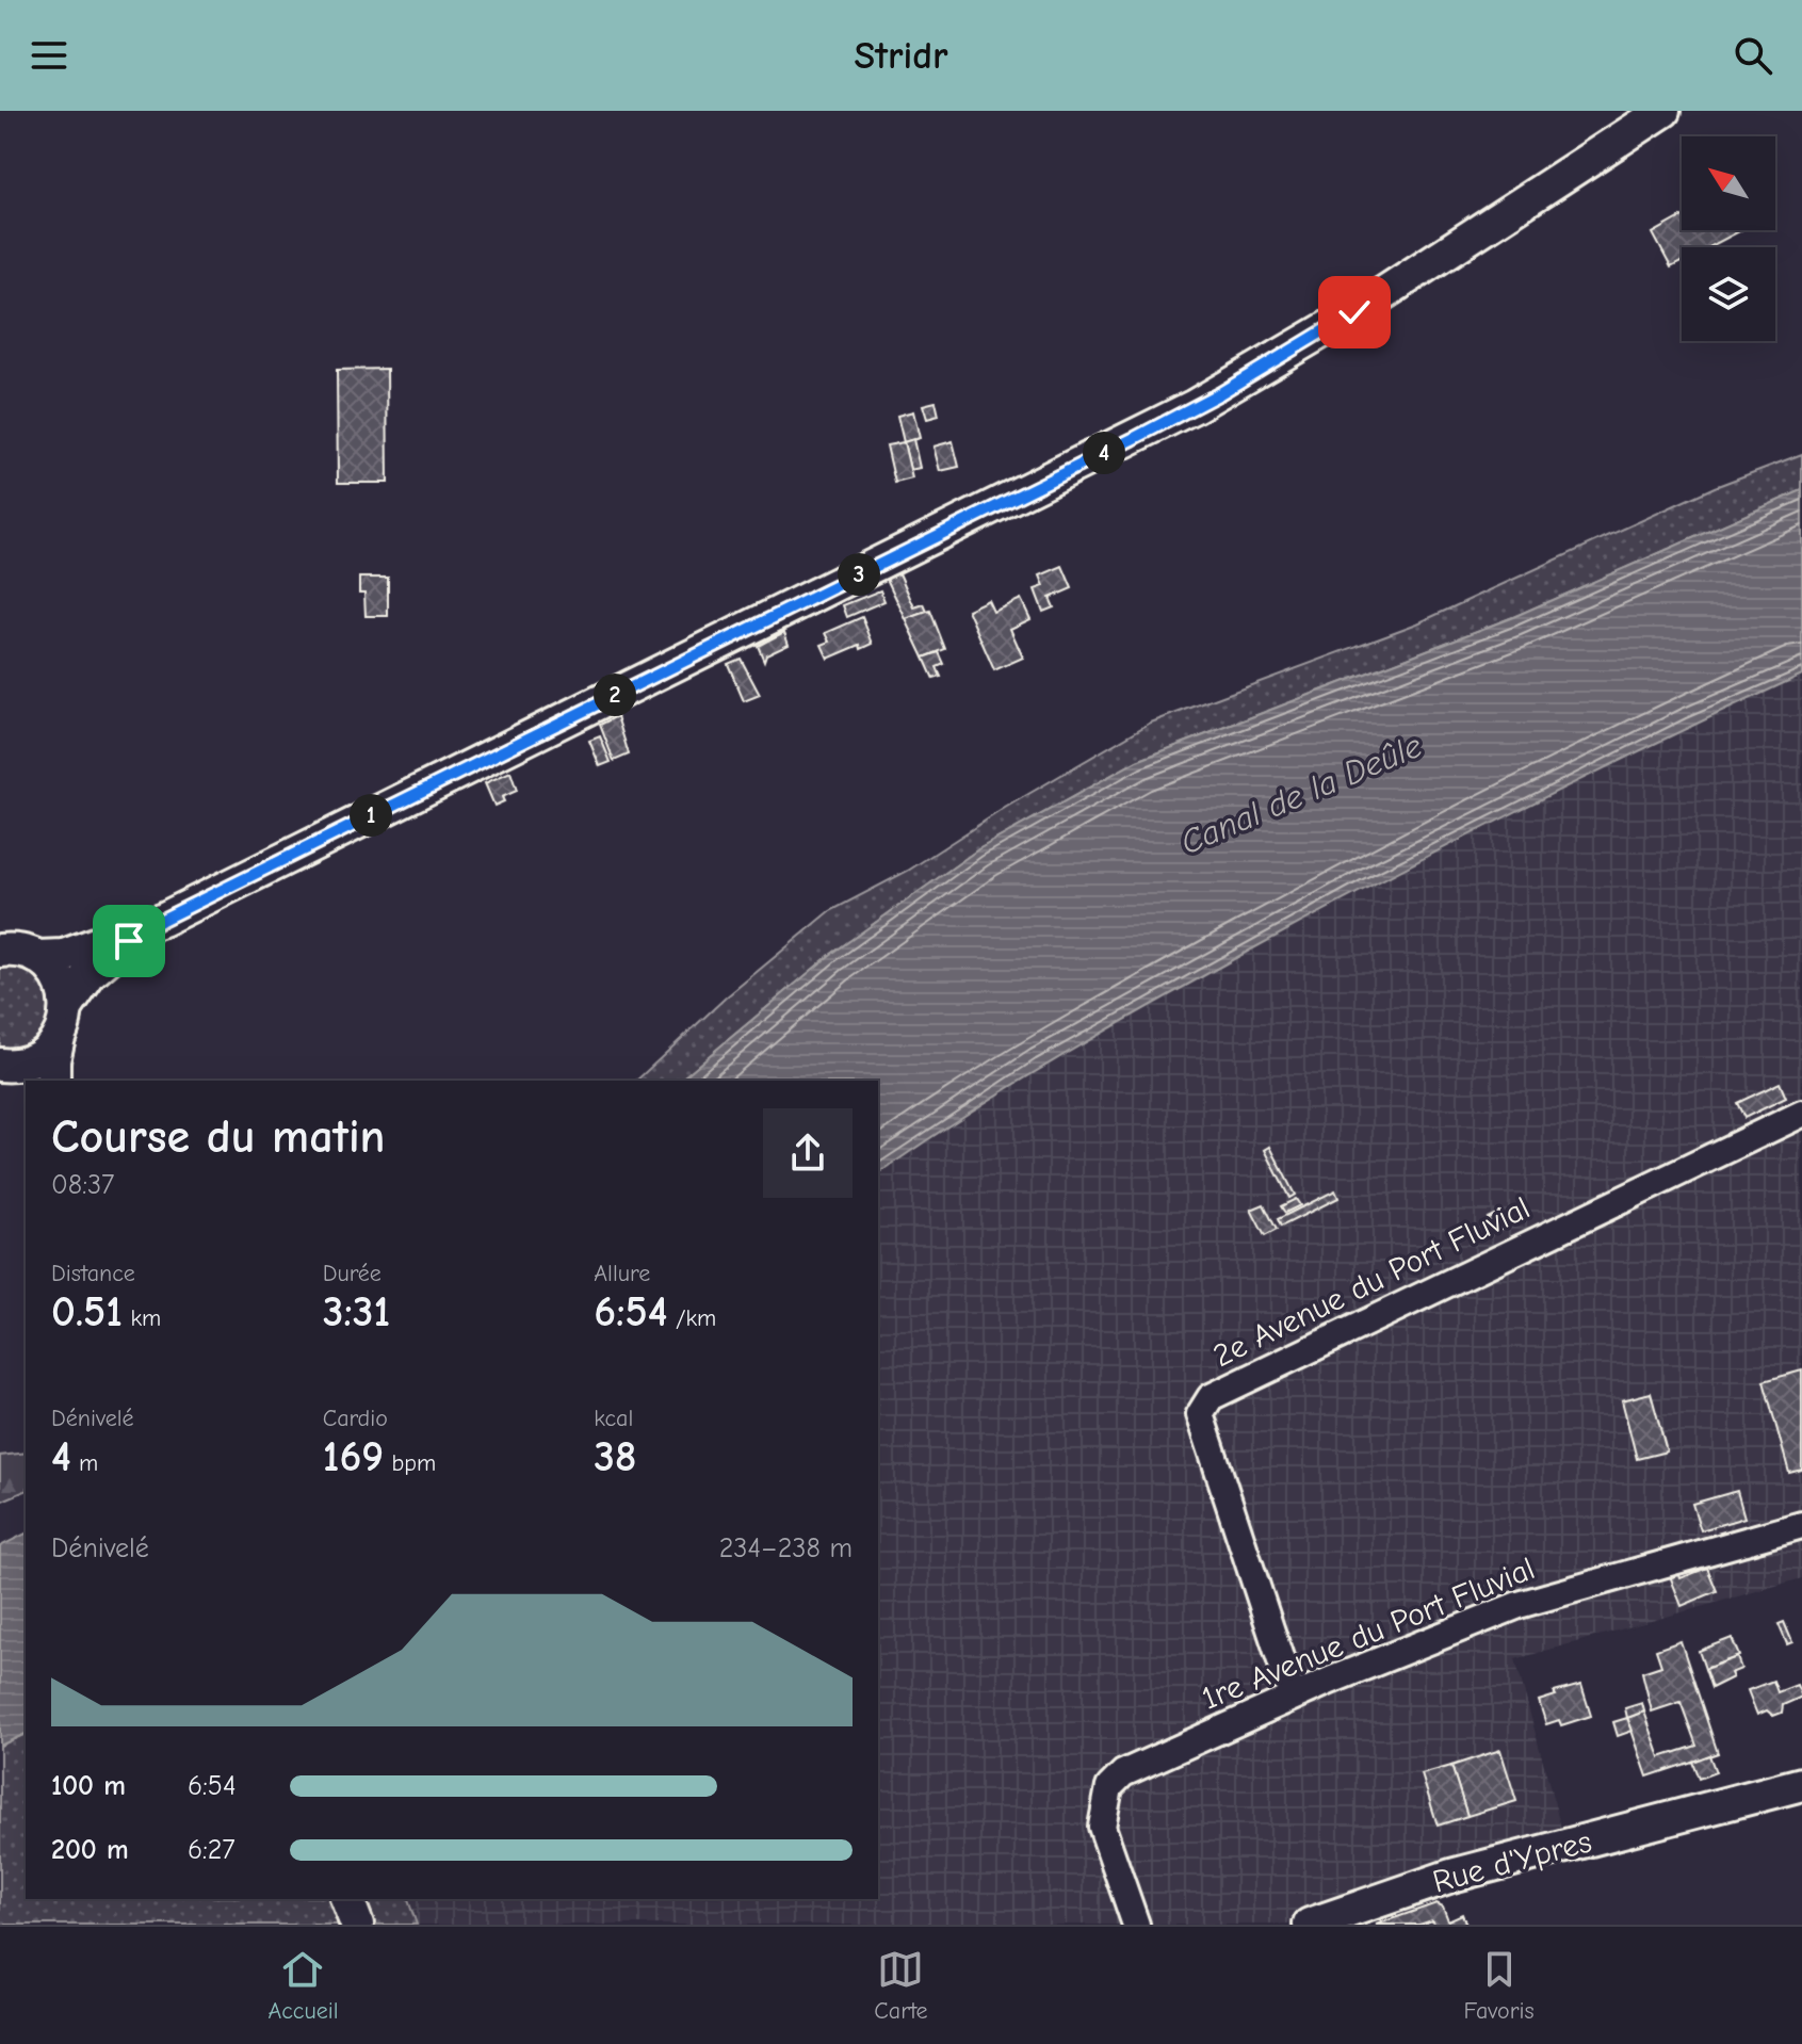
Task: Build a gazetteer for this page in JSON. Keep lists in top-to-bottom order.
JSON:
{
  "streets": {
    "main road": ["Rue d'Ypres"],
    "street": ["2e Avenue du Port Fluvial", "1re Avenue du Port Fluvial"]
  },
  "crossings": [
    ["2e Avenue du Port Fluvial", "1re Avenue du Port Fluvial"]
  ],
  "water": ["Canal de la Deûle"],
  "north": "top left",
  "page": {
    "header": "Stridr",
    "pins": [
      "4",
      "3",
      "2",
      "1"
    ],
    "heading": ["Course du matin", "08:37"],
    "stats": [
      ["Distance", "0.51 km"],
      ["Durée", "3:31"],
      ["Allure", "6:54 /km"],
      ["Dénivelé", "4 m"],
      ["Cardio", "169 bpm"],
      ["kcal", "38"]
    ],
    "chart": ["Dénivelé", "234–238 m"],
    "list": [
      {
        "name": "100 m",
        "note": "6:54"
      },
      {
        "name": "200 m",
        "note": "6:27"
      }
    ],
    "tabs": ["Accueil", "Carte", "Favoris"]
  }
}
